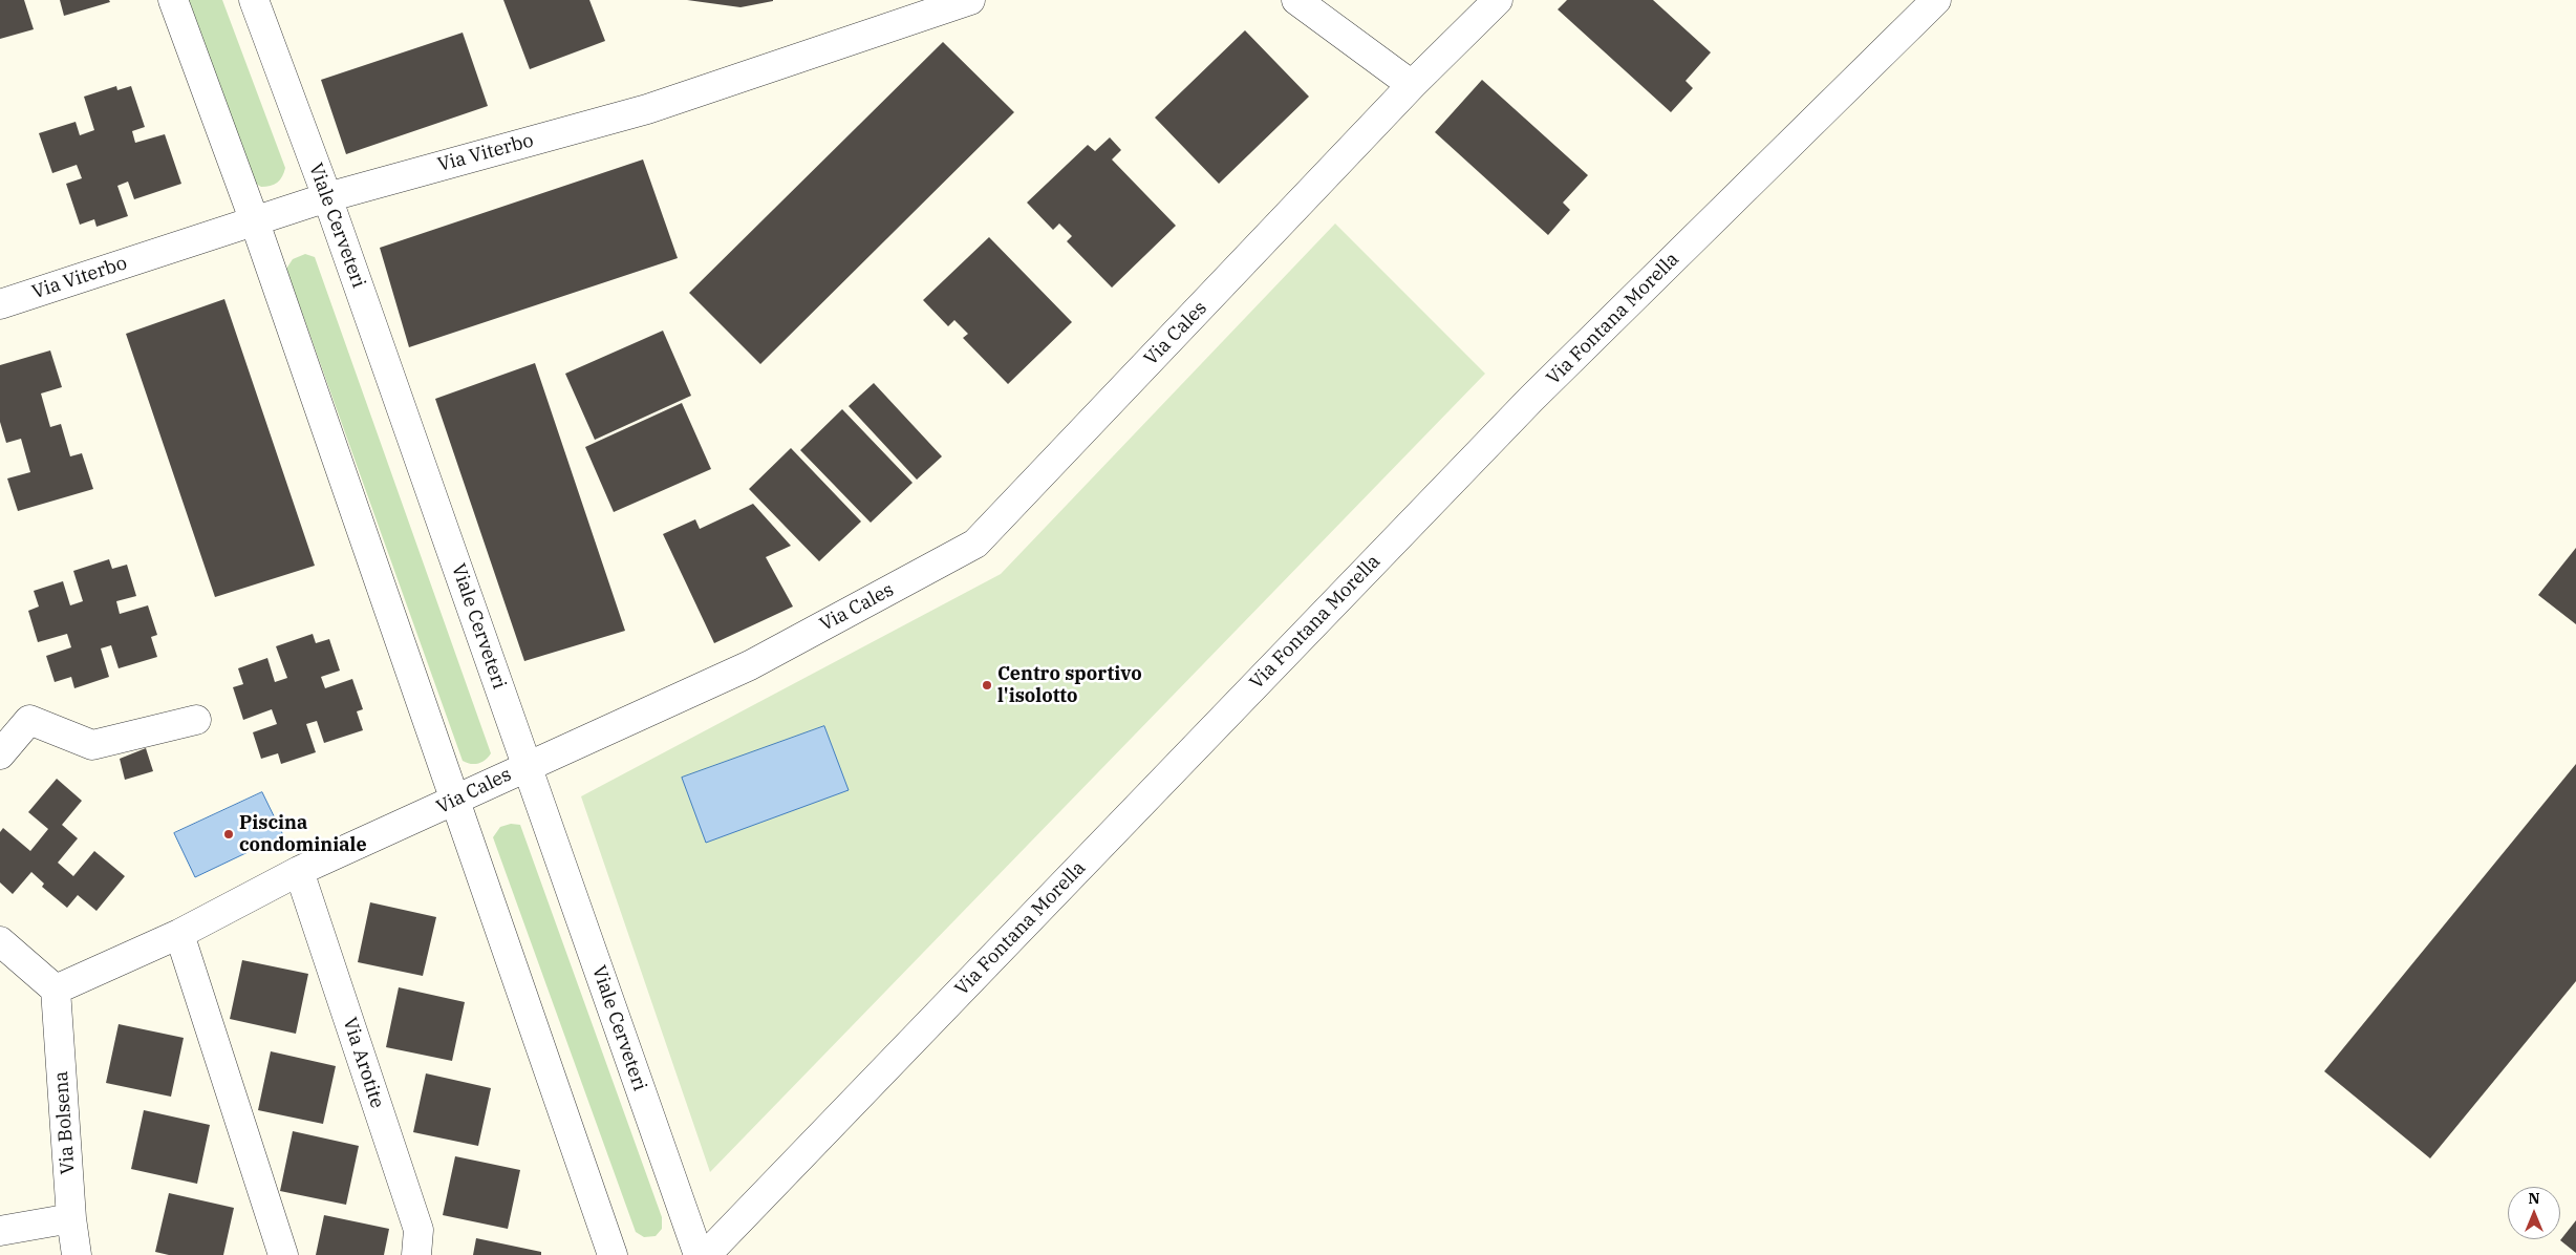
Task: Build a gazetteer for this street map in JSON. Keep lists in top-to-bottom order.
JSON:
{
  "streets": {
    "street": [
      "Via Viterbo",
      "Viale Cerveteri",
      "Via Fontana Morella",
      "Via Cales",
      "Via Arotite",
      "Via Bolsena"
    ]
  },
  "crossings": [
    ["Via Viterbo", "Viale Cerveteri"],
    ["Viale Cerveteri", "Via Cales"],
    ["Via Cales", "Via Arotite"],
    ["Via Cales", "Via Bolsena"]
  ],
  "places": ["Centro sportivo l'isolotto", "Piscina condominiale"],
  "north": "top"
}
